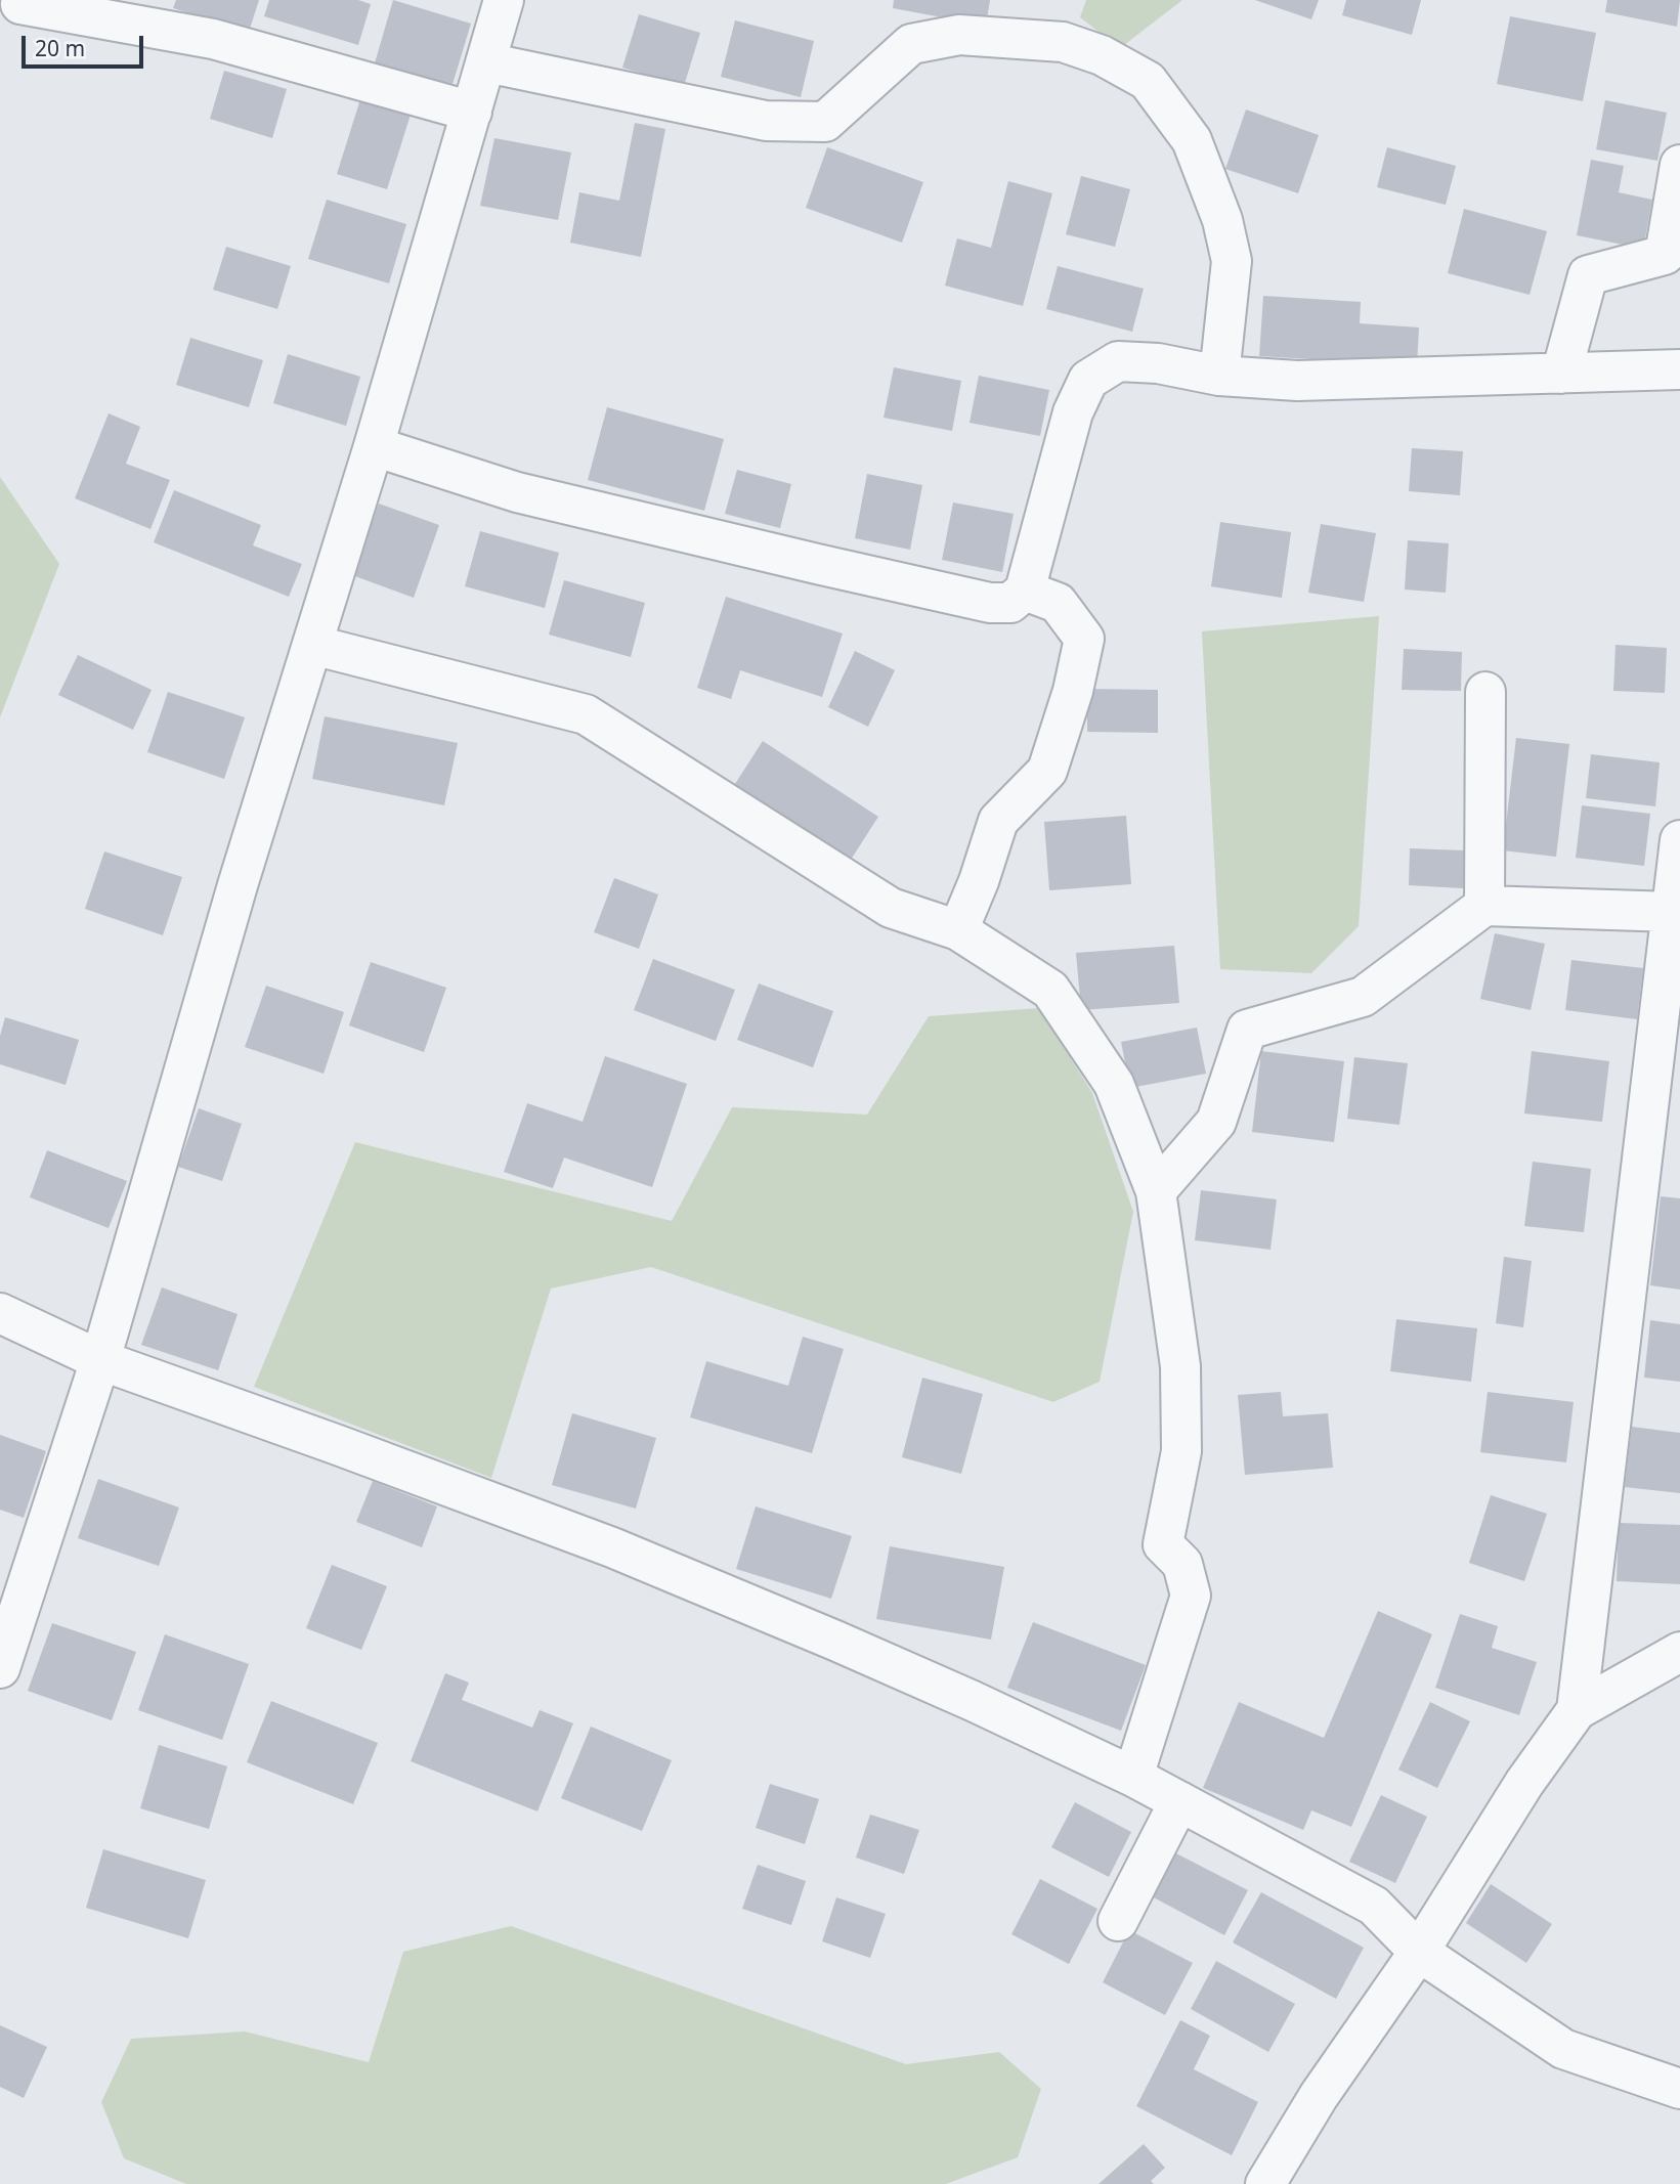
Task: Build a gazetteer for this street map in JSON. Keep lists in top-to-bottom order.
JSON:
{
  "scale_bar": "20 m"
}
